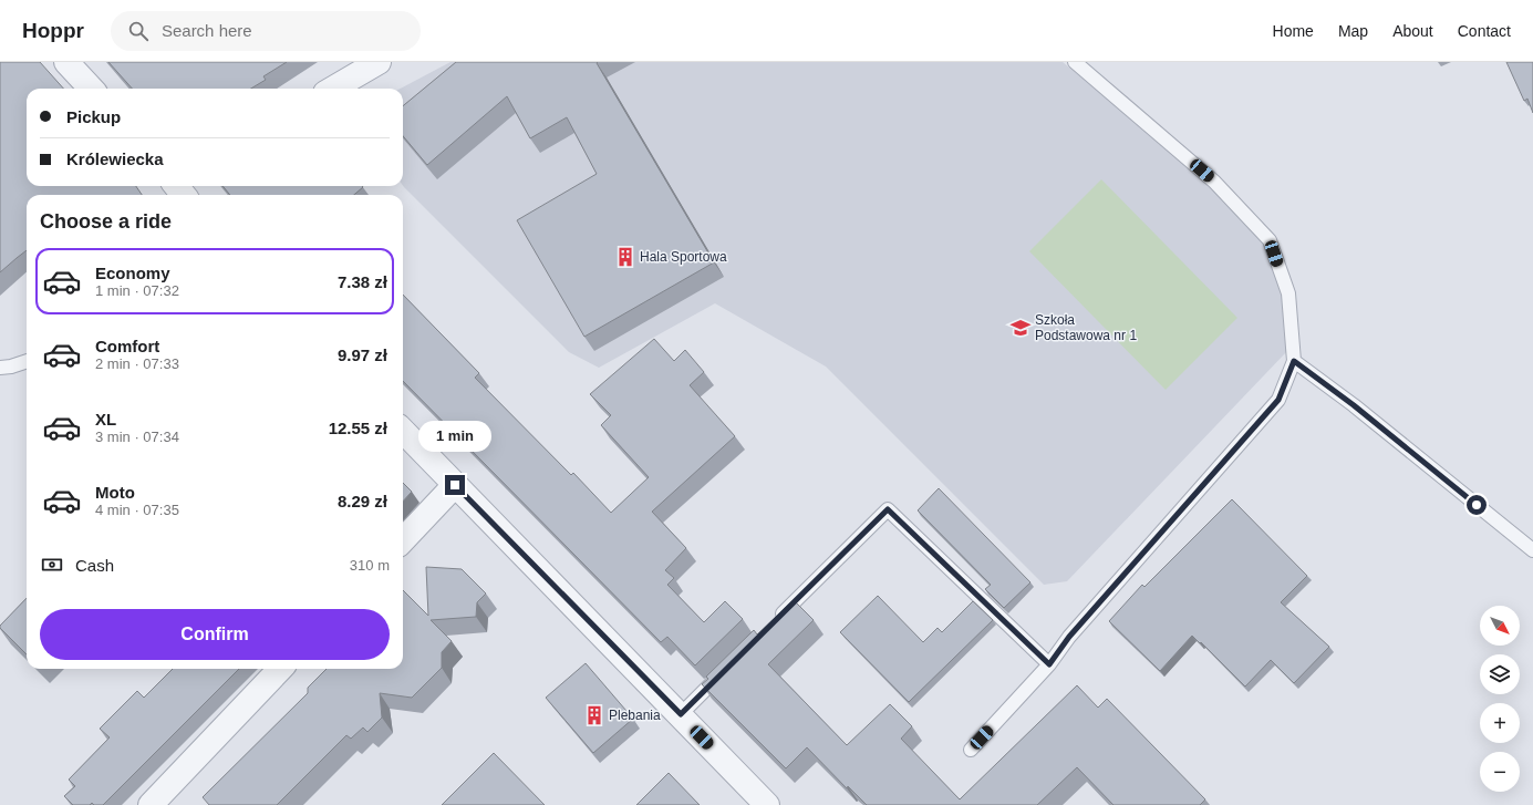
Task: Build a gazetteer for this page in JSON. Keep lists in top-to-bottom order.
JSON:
{
  "places": {
    "building": ["Hala Sportowa", "Plebania"],
    "school or university": ["Szkoła Podstawowa nr 1"]
  },
  "north": "bottom right",
  "page": {
    "header": "Hoppr",
    "search": "Search here",
    "nav": [
      "Home",
      "Map",
      "About",
      "Contact"
    ],
    "banner": ["Pickup", "Królewiecka"],
    "heading": "Choose a ride",
    "list": [
      {
        "name": "Economy",
        "note": "1 min · 07:32",
        "value": "7.38 zł"
      },
      {
        "name": "Comfort",
        "note": "2 min · 07:33",
        "value": "9.97 zł"
      },
      {
        "name": "XL",
        "note": "3 min · 07:34",
        "value": "12.55 zł"
      },
      {
        "name": "Moto",
        "note": "4 min · 07:35",
        "value": "8.29 zł"
      }
    ],
    "bubble": "1 min",
    "pay": ["Cash", "310 m"],
    "buttons": "Confirm",
    "map_buttons": ["+", "−"]
  }
}
